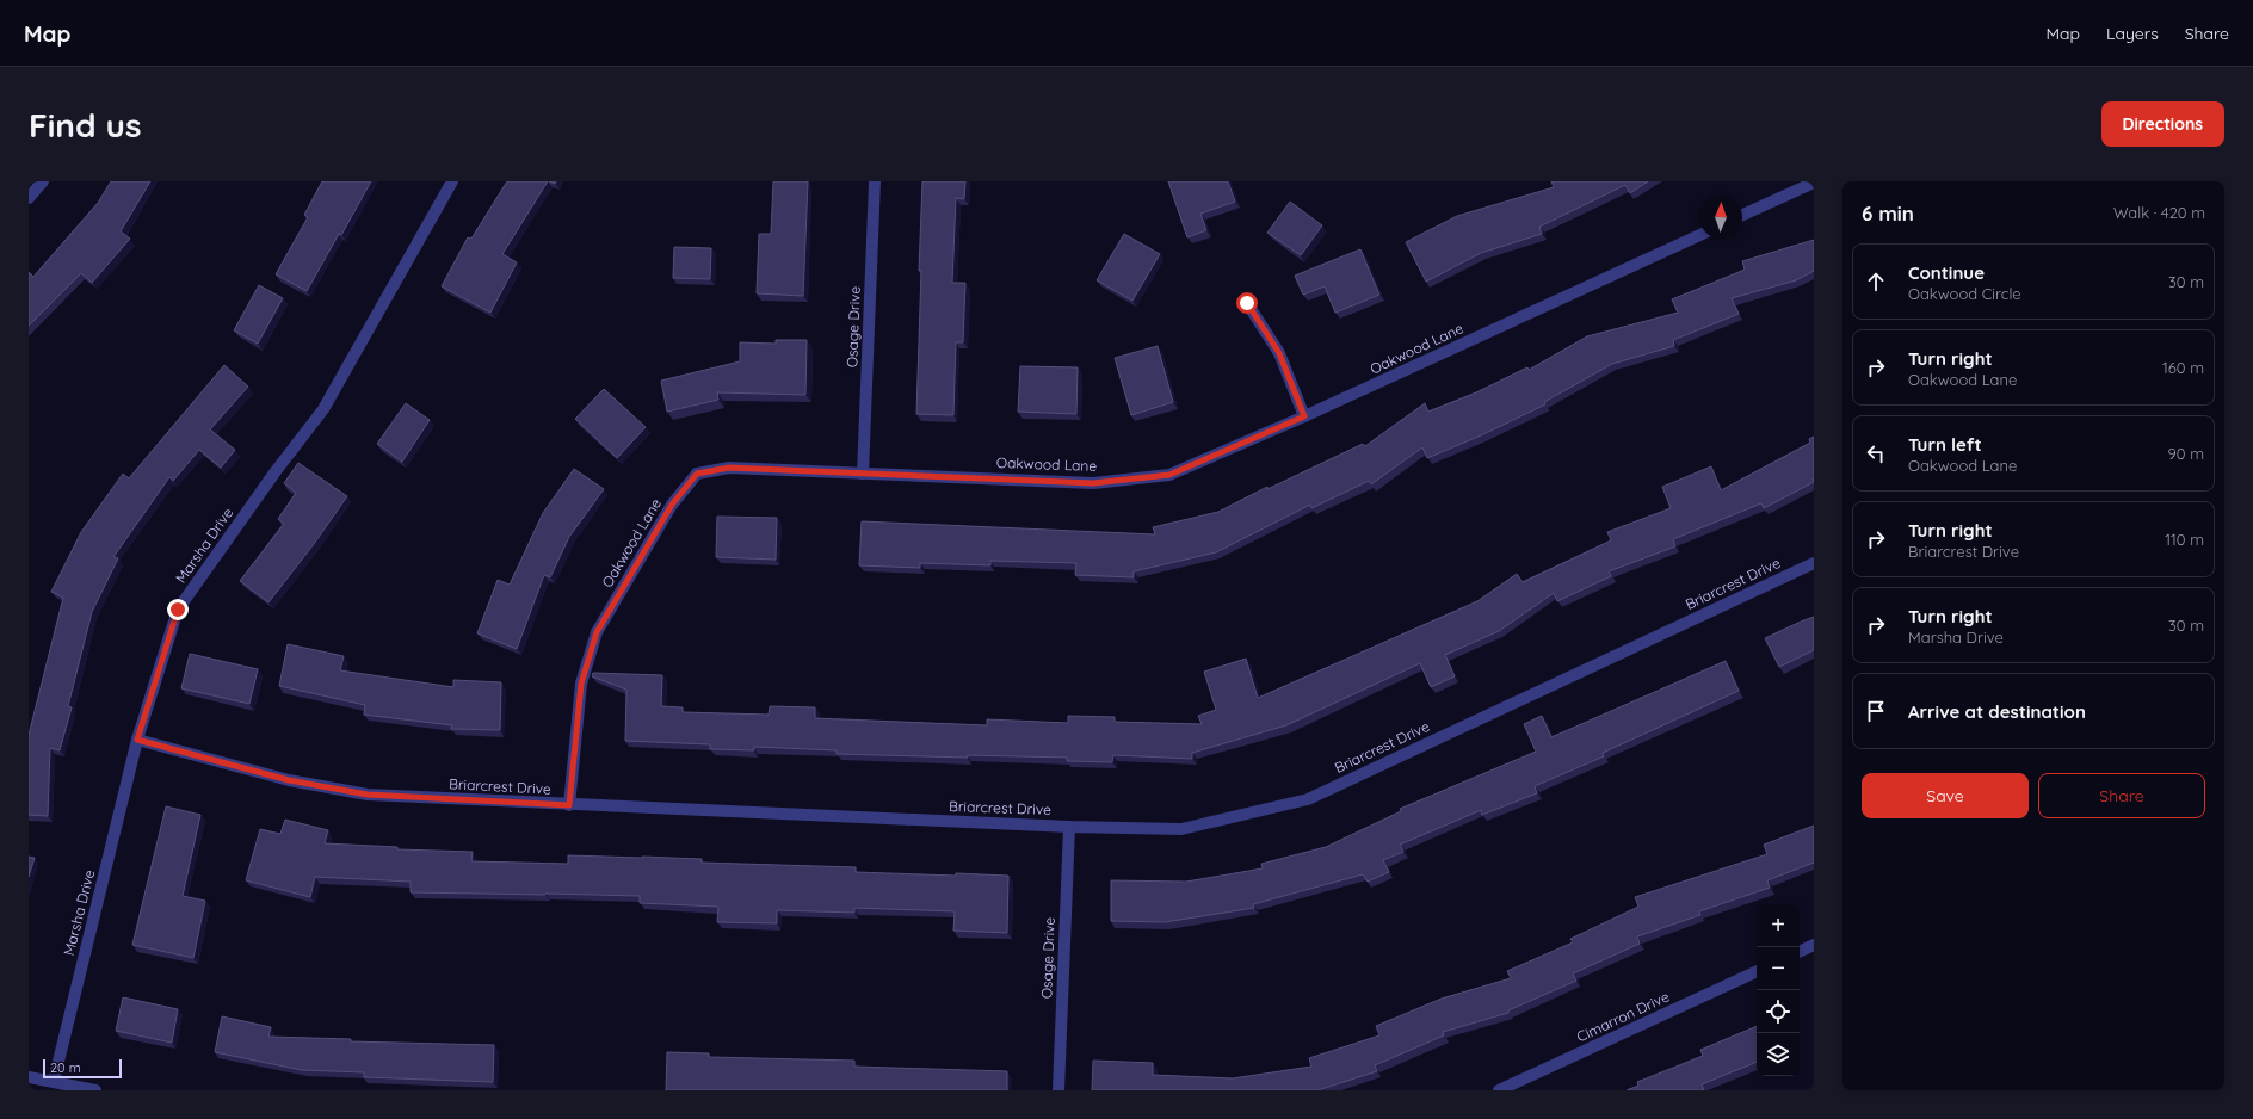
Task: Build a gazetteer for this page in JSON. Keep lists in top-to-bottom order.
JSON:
{
  "streets": {
    "street": [
      "Osage Drive",
      "Oakwood Lane",
      "Marsha Drive",
      "Briarcrest Drive",
      "Cimarron Drive"
    ]
  },
  "crossings": [
    ["Osage Drive", "Oakwood Lane"],
    ["Osage Drive", "Briarcrest Drive"],
    ["Oakwood Lane", "Briarcrest Drive"],
    ["Marsha Drive", "Briarcrest Drive"]
  ],
  "scale_bar": "20 m",
  "north": "top",
  "page": {
    "header": "Map",
    "nav": ["Map", "Layers", "Share"],
    "buttons": [
      "Directions",
      ["Save", "Share"]
    ],
    "title": "Find us",
    "heading": ["6 min", "Walk · 420 m"],
    "list": [
      ["Continue", "Oakwood Circle", "30 m"],
      ["Turn right", "Oakwood Lane", "160 m"],
      ["Turn left", "Oakwood Lane", "90 m"],
      ["Turn right", "Briarcrest Drive", "110 m"],
      ["Turn right", "Marsha Drive", "30 m"],
      "Arrive at destination"
    ],
    "map_buttons": ["+", "−"],
    "scale": "20 m"
  }
}
